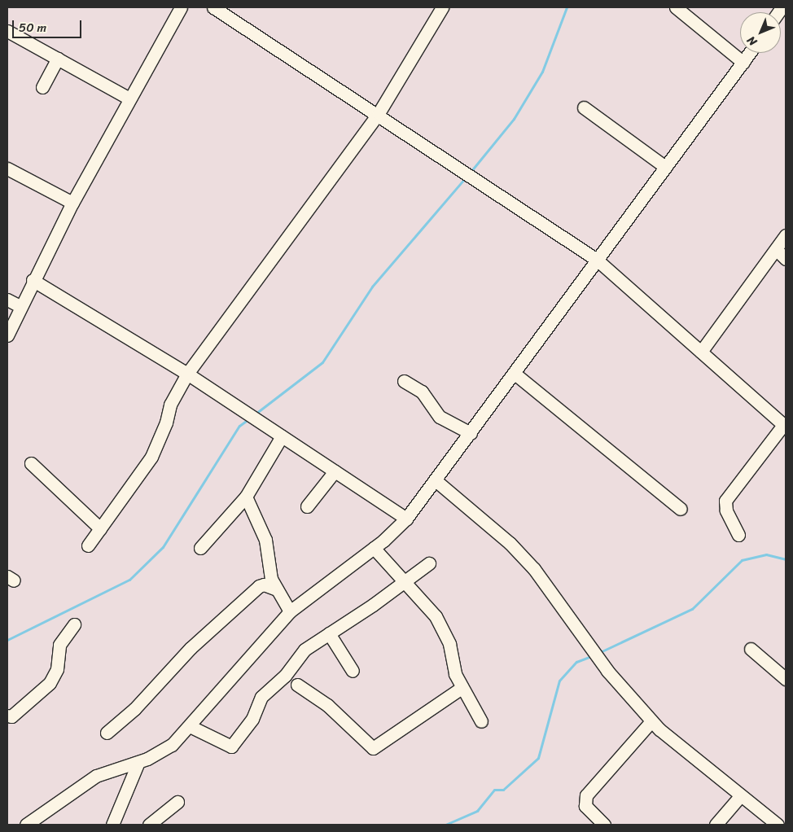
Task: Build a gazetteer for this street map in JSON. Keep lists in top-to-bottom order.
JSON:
{
  "scale_bar": "50 m",
  "north": "bottom left"
}
